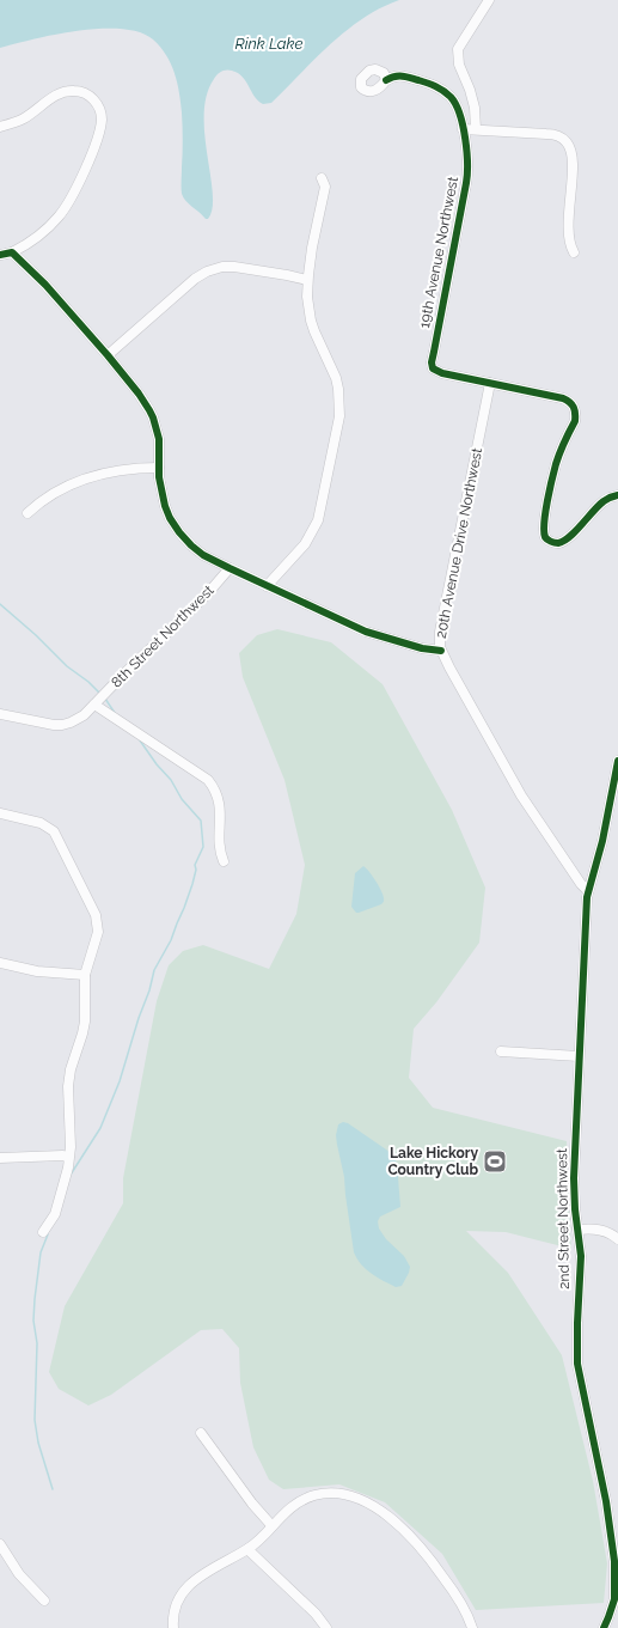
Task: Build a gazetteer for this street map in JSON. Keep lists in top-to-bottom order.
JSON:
{
  "streets": {
    "street": [
      "19th Avenue Northwest",
      "20th Avenue Drive Northwest",
      "8th Street Northwest",
      "2nd Street Northwest"
    ]
  },
  "crossings": [
    ["19th Avenue Northwest", "20th Avenue Drive Northwest"],
    ["20th Avenue Drive Northwest", "2nd Street Northwest"]
  ],
  "water": ["Rink Lake"],
  "places": {
    "sports": ["Lake Hickory Country Club"]
  }
}
